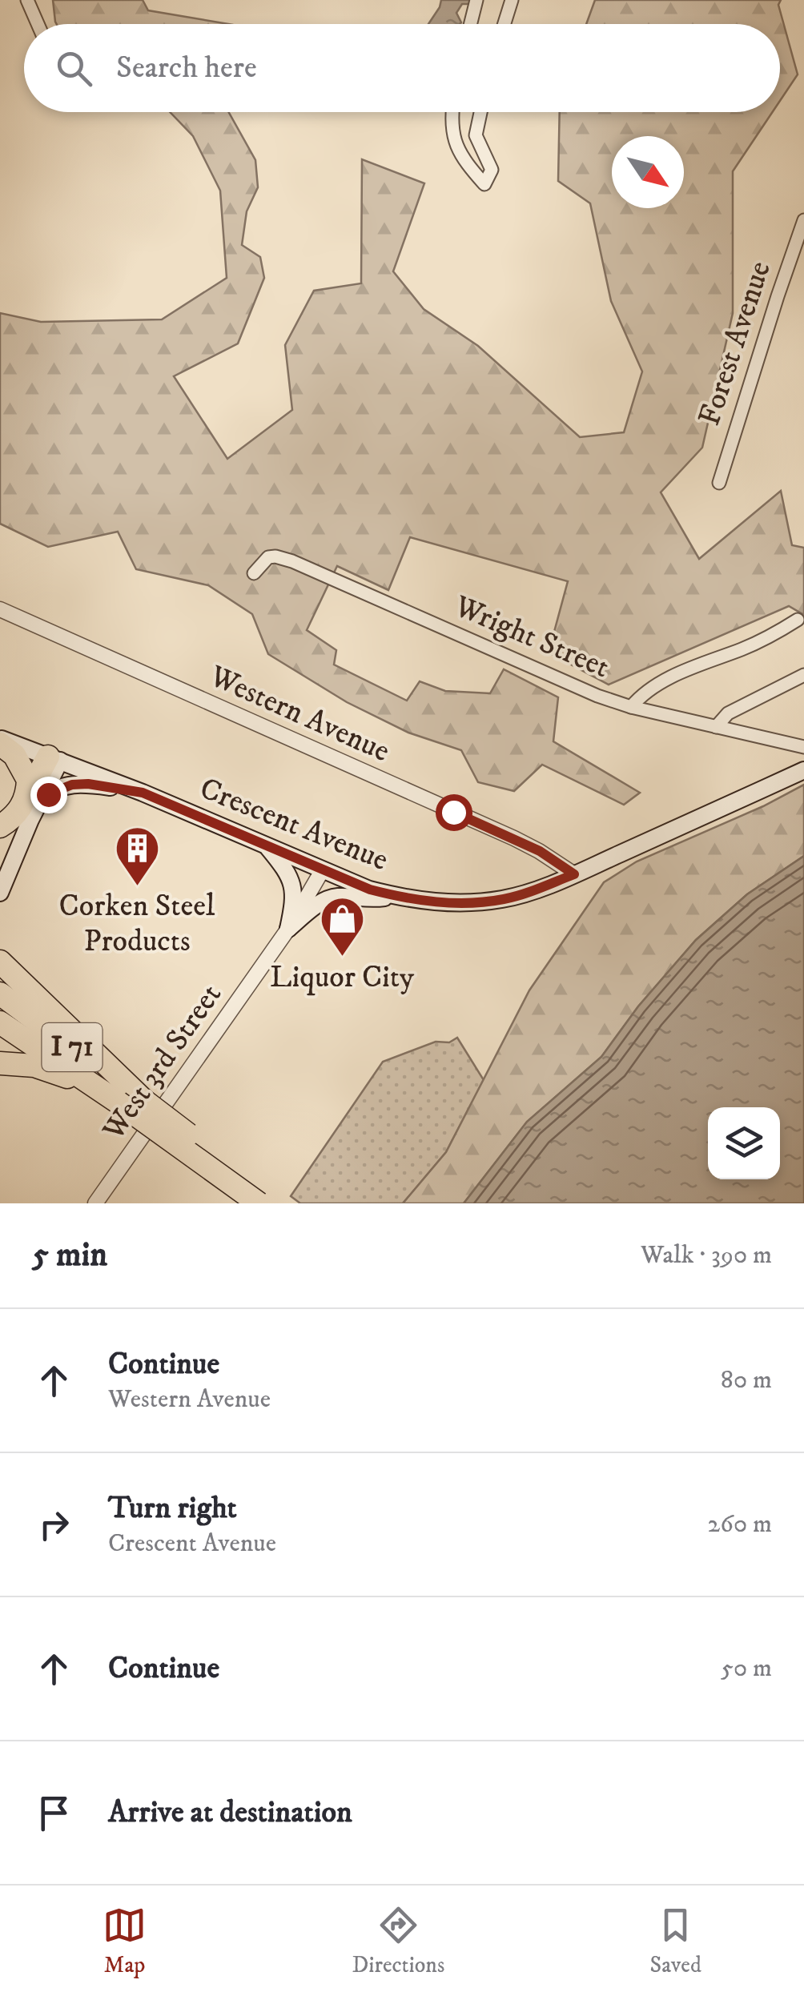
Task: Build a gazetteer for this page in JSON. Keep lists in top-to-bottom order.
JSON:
{
  "streets": {
    "highway": ["I 71"],
    "main road": ["Crescent Avenue"],
    "street": [
      "Forest Avenue",
      "Wright Street",
      "Western Avenue",
      "West 3rd Street"
    ]
  },
  "crossings": [
    ["Western Avenue", "Crescent Avenue"],
    ["Crescent Avenue", "West 3rd Street"]
  ],
  "places": {
    "building": ["Corken Steel Products"],
    "shop": ["Liquor City"]
  },
  "north": "bottom right",
  "page": {
    "search": "Search here",
    "heading": ["5 min", "Walk · 390 m"],
    "list": [
      ["Continue", "Western Avenue", "80 m"],
      ["Turn right", "Crescent Avenue", "260 m"],
      ["Continue", "50 m"],
      "Arrive at destination"
    ],
    "nav": ["Map", "Directions", "Saved"]
  }
}
